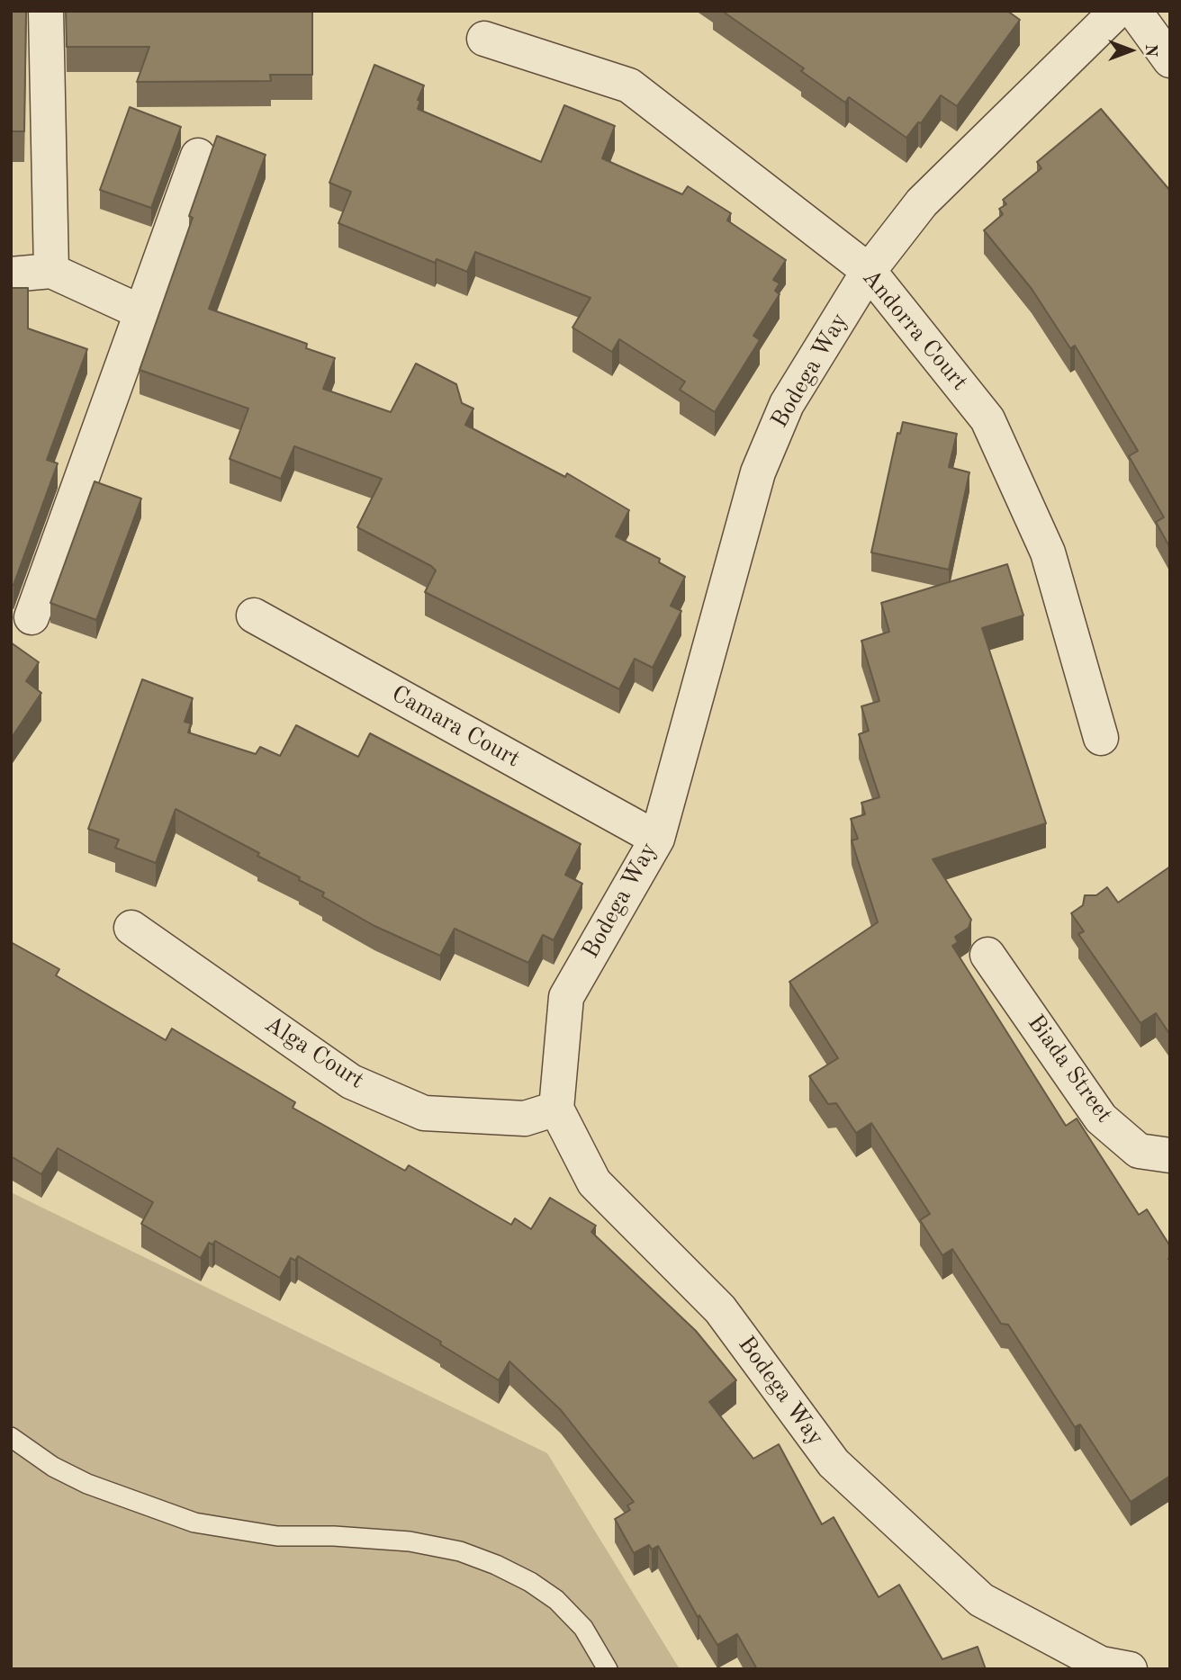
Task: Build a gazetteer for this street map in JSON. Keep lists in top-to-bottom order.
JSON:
{
  "streets": {
    "street": [
      "Andorra Court",
      "Bodega Way",
      "Camara Court",
      "Alga Court",
      "Biada Street"
    ]
  },
  "crossings": [
    ["Andorra Court", "Bodega Way"],
    ["Bodega Way", "Camara Court"],
    ["Bodega Way", "Alga Court"]
  ],
  "north": "right"
}
